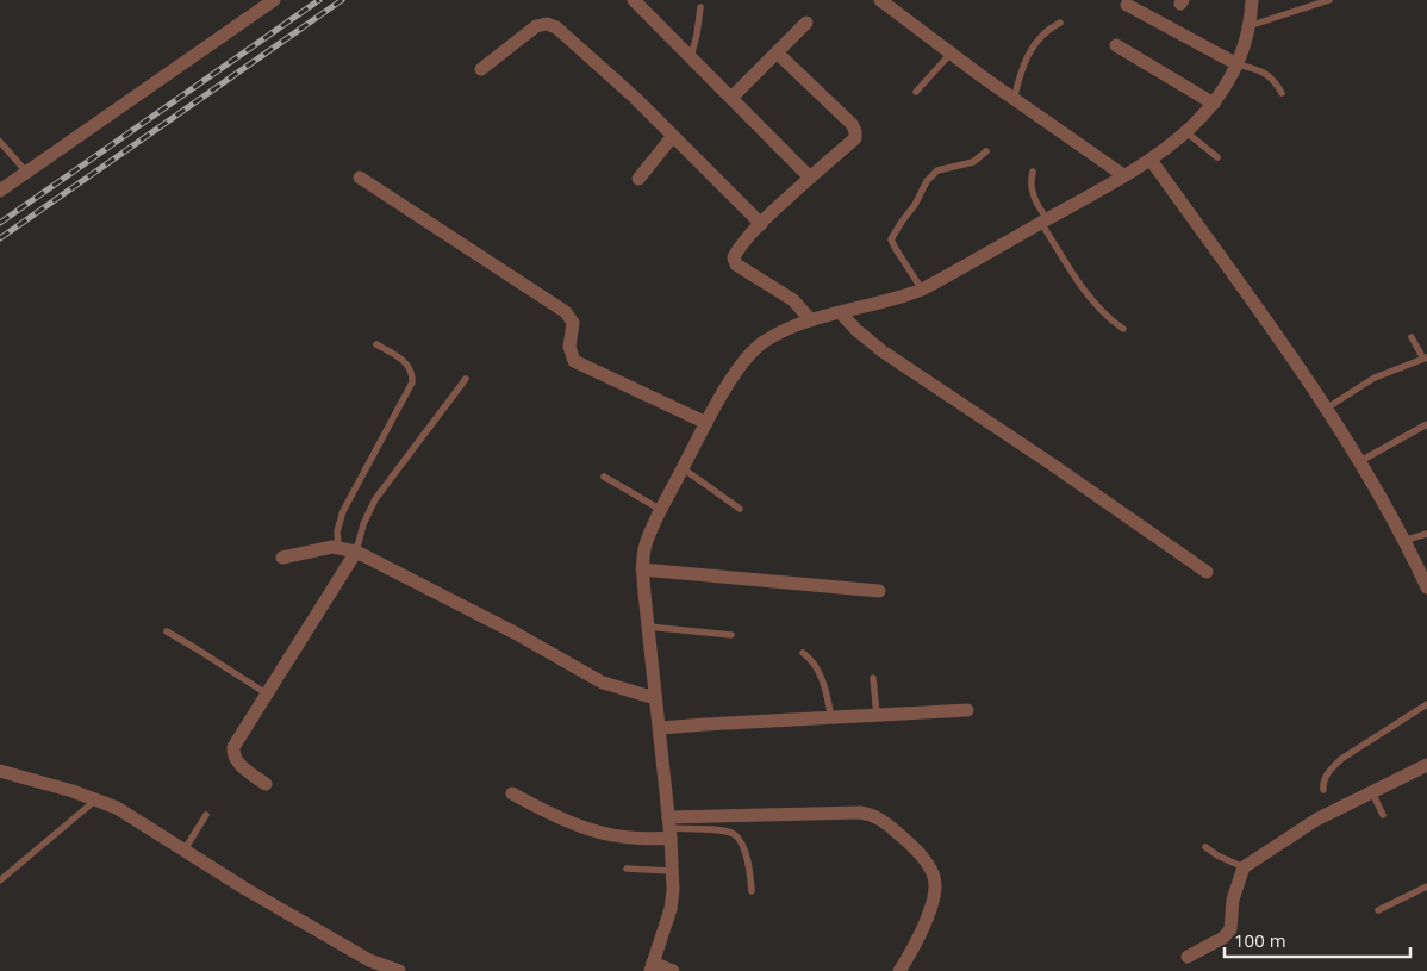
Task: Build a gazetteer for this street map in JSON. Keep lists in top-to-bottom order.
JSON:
{
  "scale_bar": "100 m"
}
